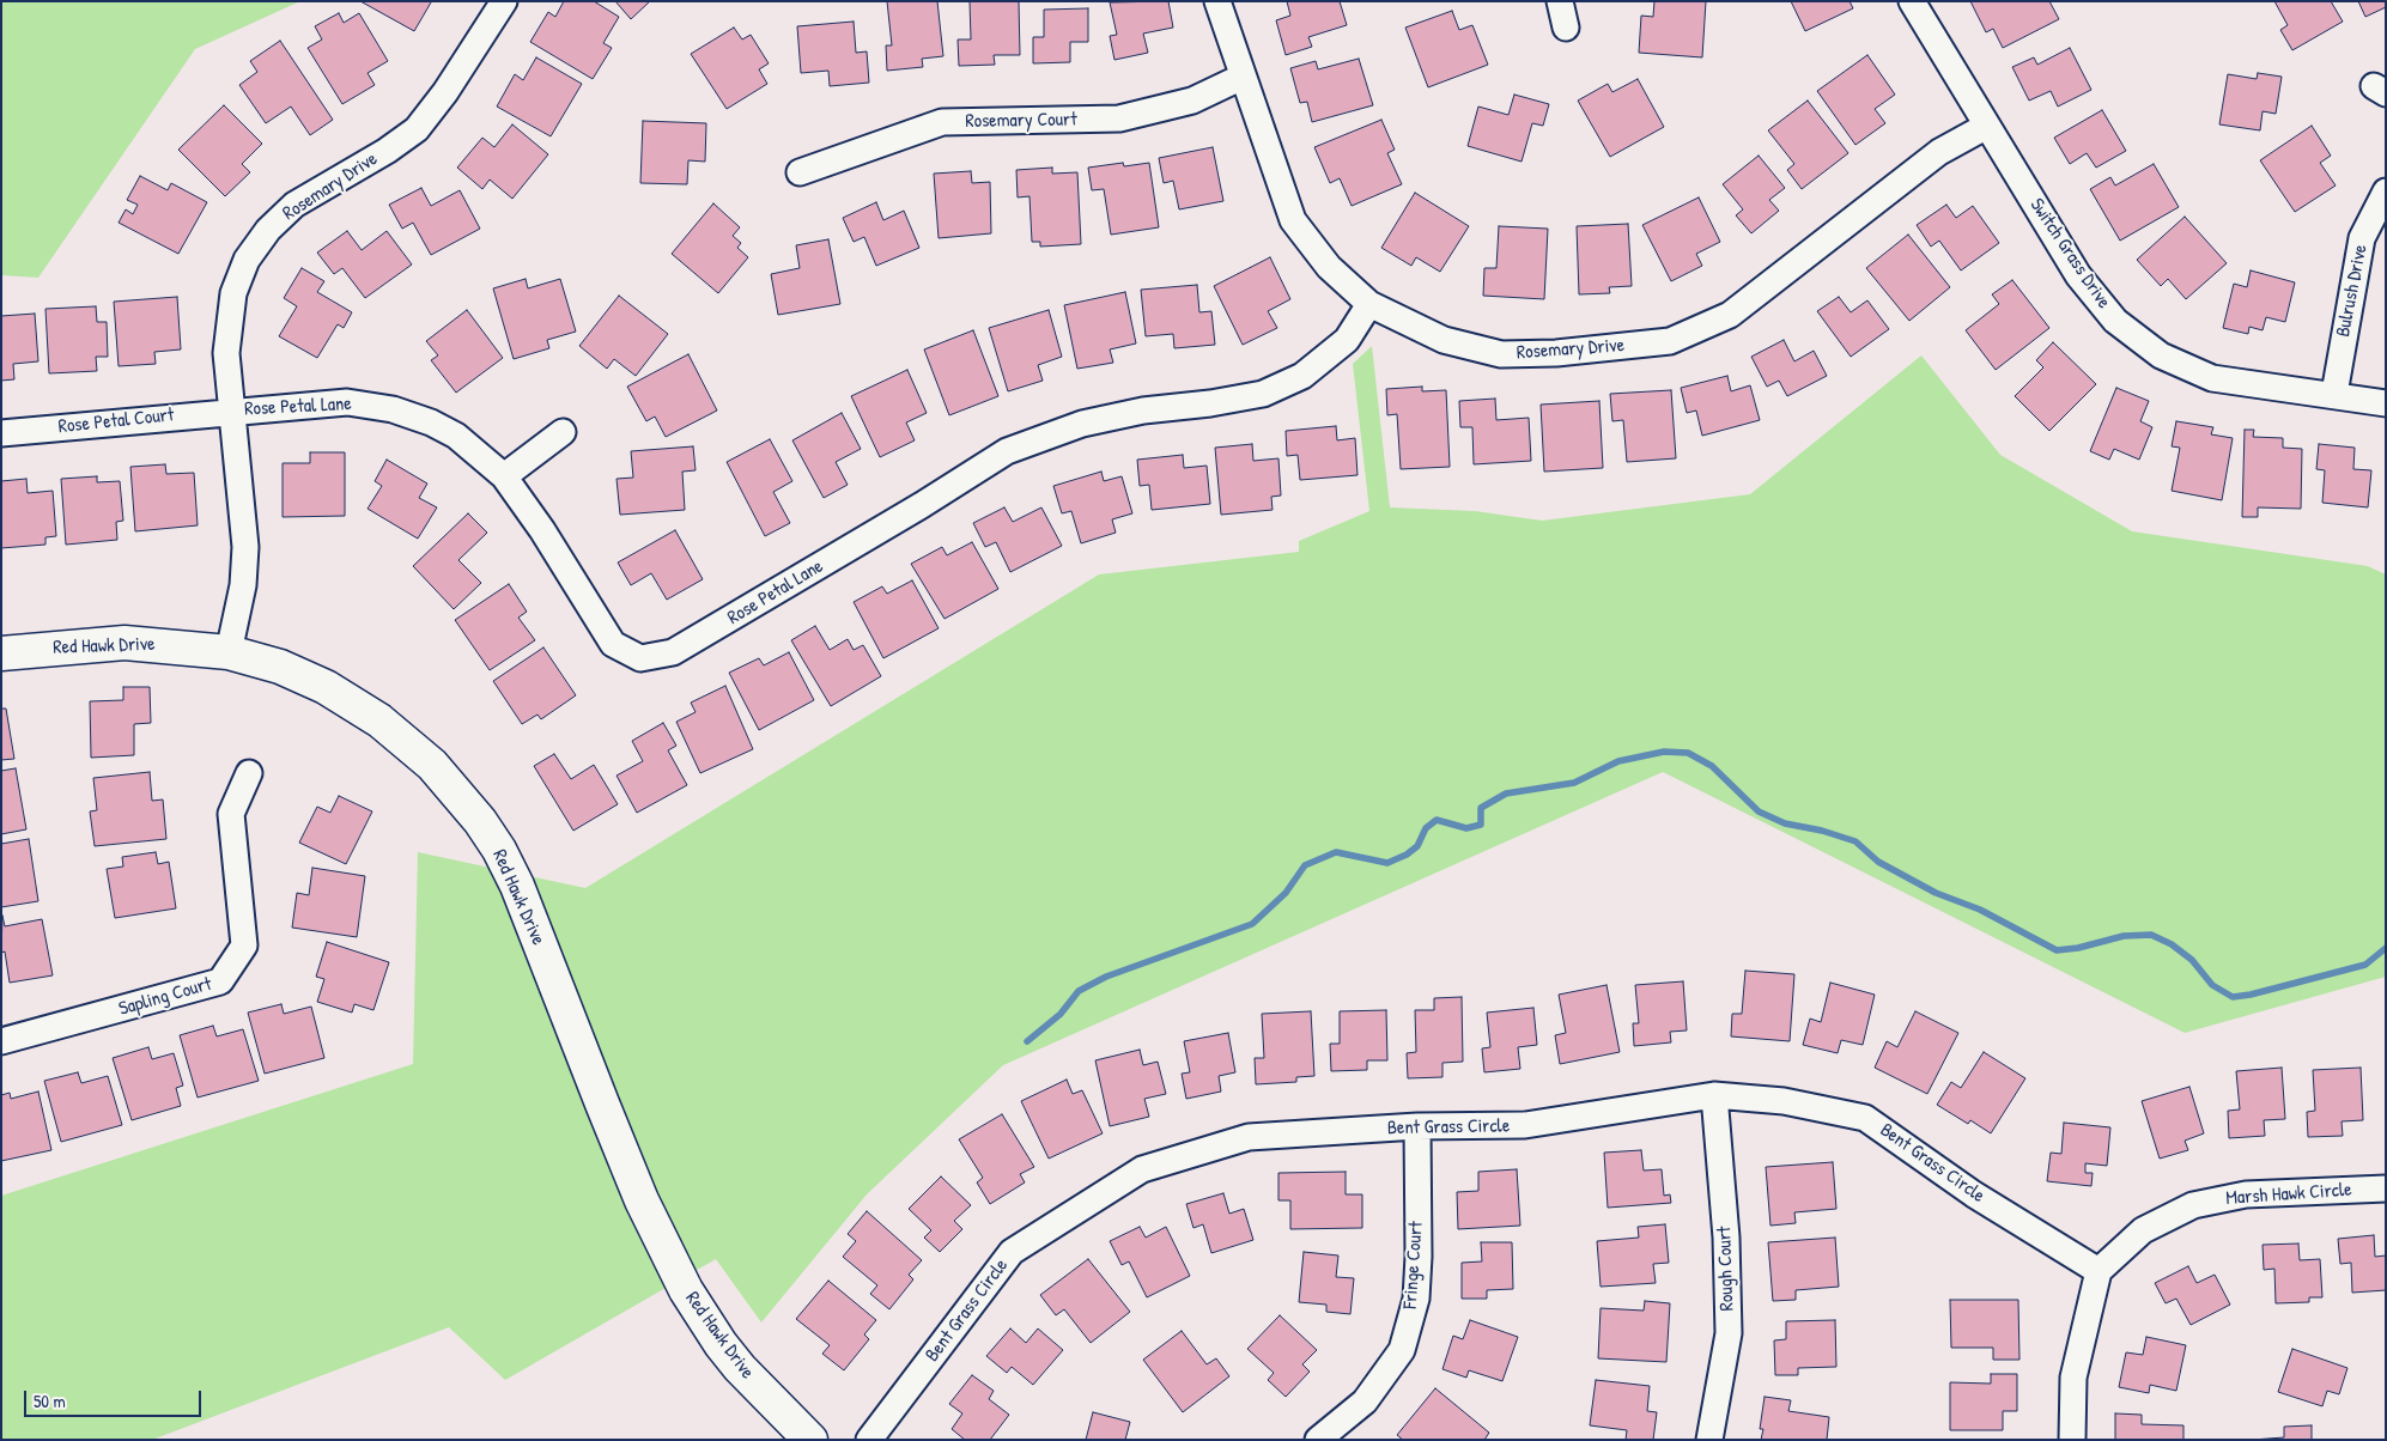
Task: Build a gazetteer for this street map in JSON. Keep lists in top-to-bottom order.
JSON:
{
  "streets": {
    "street": [
      "Rosemary Court",
      "Rosemary Drive",
      "Switch Grass Drive",
      "Bulrush Drive",
      "Rose Petal Lane",
      "Rose Petal Court",
      "Red Hawk Drive",
      "Sapling Court",
      "Bent Grass Circle",
      "Marsh Hawk Circle",
      "Fringe Court",
      "Rough Court"
    ]
  },
  "crossings": [
    ["Rosemary Court", "Rosemary Drive"],
    ["Rosemary Drive", "Switch Grass Drive"],
    ["Rosemary Drive", "Rose Petal Lane"],
    ["Rosemary Drive", "Rose Petal Court"],
    ["Rosemary Drive", "Red Hawk Drive"],
    ["Switch Grass Drive", "Bulrush Drive"],
    ["Rose Petal Lane", "Rose Petal Court"],
    ["Bent Grass Circle", "Marsh Hawk Circle"],
    ["Bent Grass Circle", "Fringe Court"],
    ["Bent Grass Circle", "Rough Court"]
  ],
  "scale_bar": "50 m"
}
